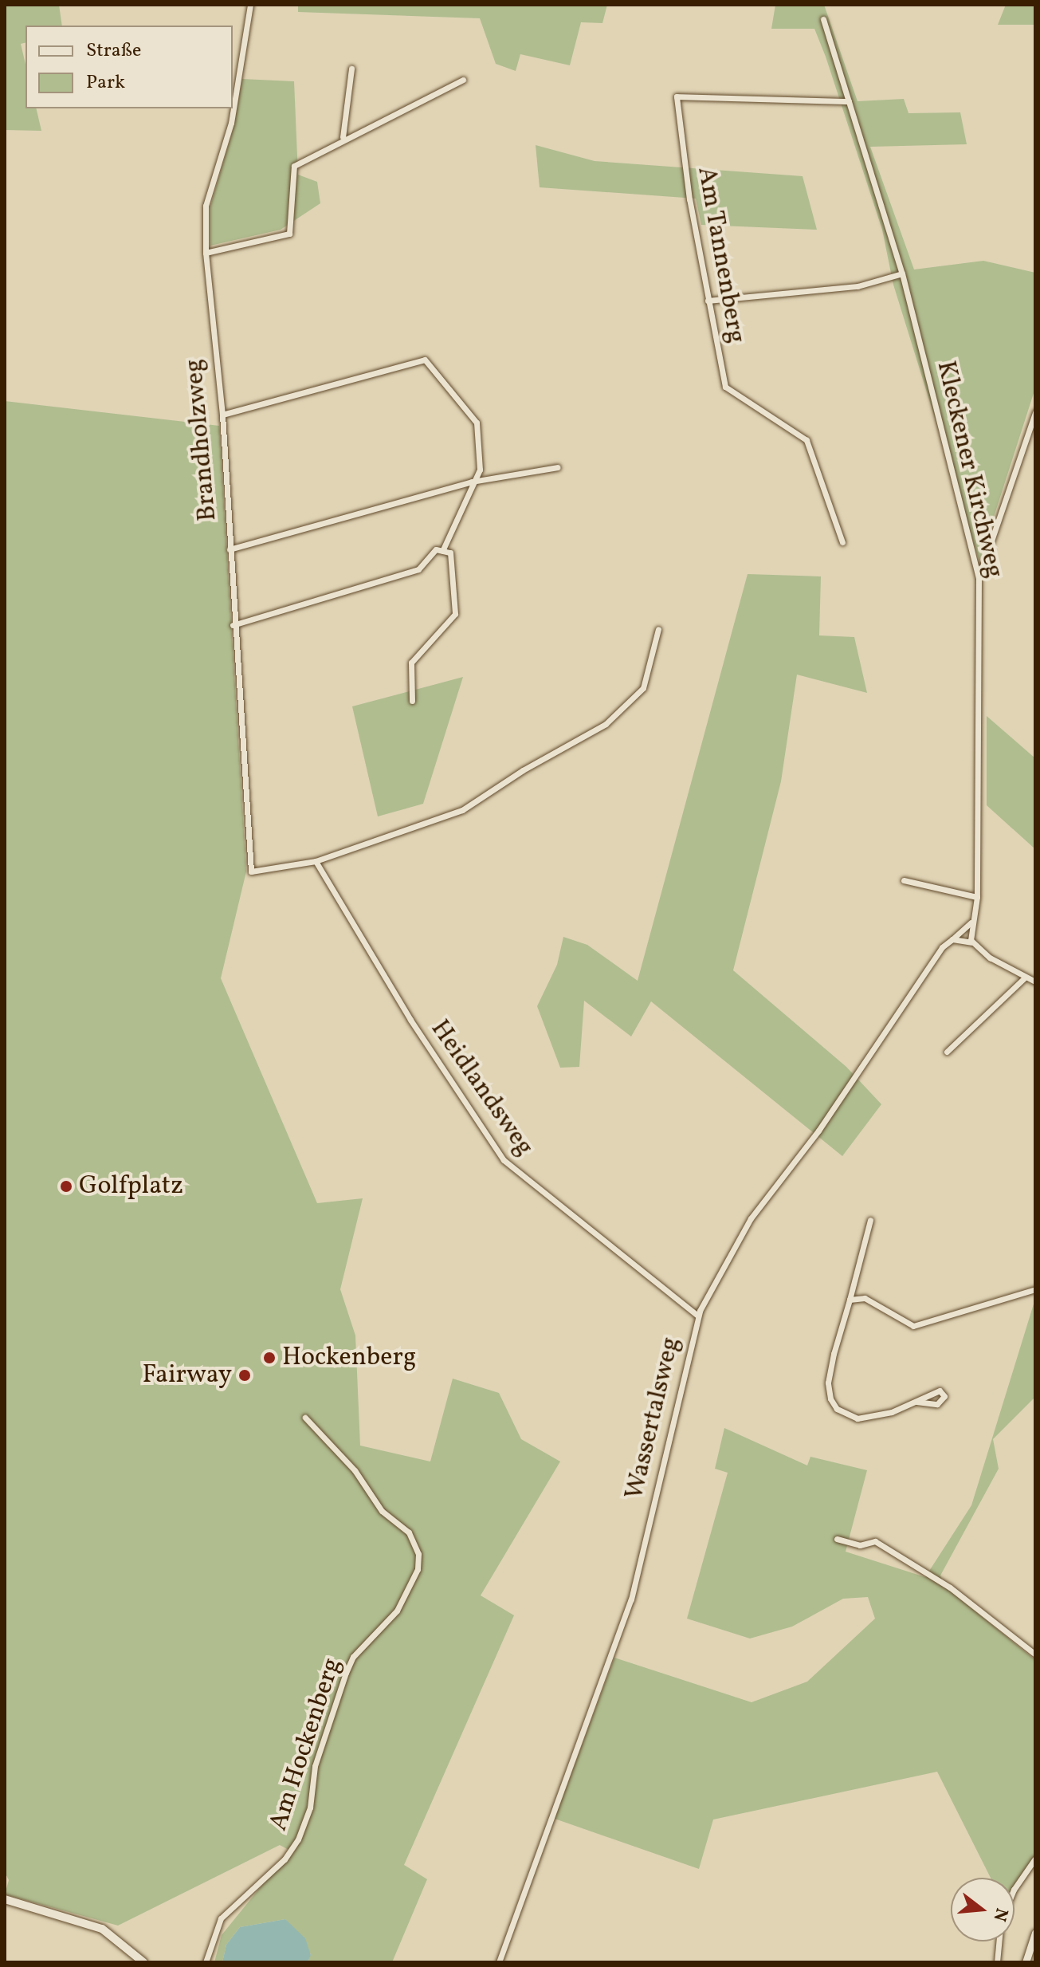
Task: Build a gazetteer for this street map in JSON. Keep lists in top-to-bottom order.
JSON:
{
  "streets": {
    "street": [
      "Am Tannenberg",
      "Brandholzweg",
      "Kleckener Kirchweg",
      "Heidlandsweg",
      "Wassertalsweg",
      "Am Hockenberg"
    ]
  },
  "crossings": [
    ["Am Tannenberg", "Kleckener Kirchweg"],
    ["Brandholzweg", "Heidlandsweg"],
    ["Kleckener Kirchweg", "Wassertalsweg"],
    ["Heidlandsweg", "Wassertalsweg"]
  ],
  "places": ["Golfplatz", "Hockenberg", "Fairway"],
  "legend": ["Straße", "Park"],
  "north": "right"
}
